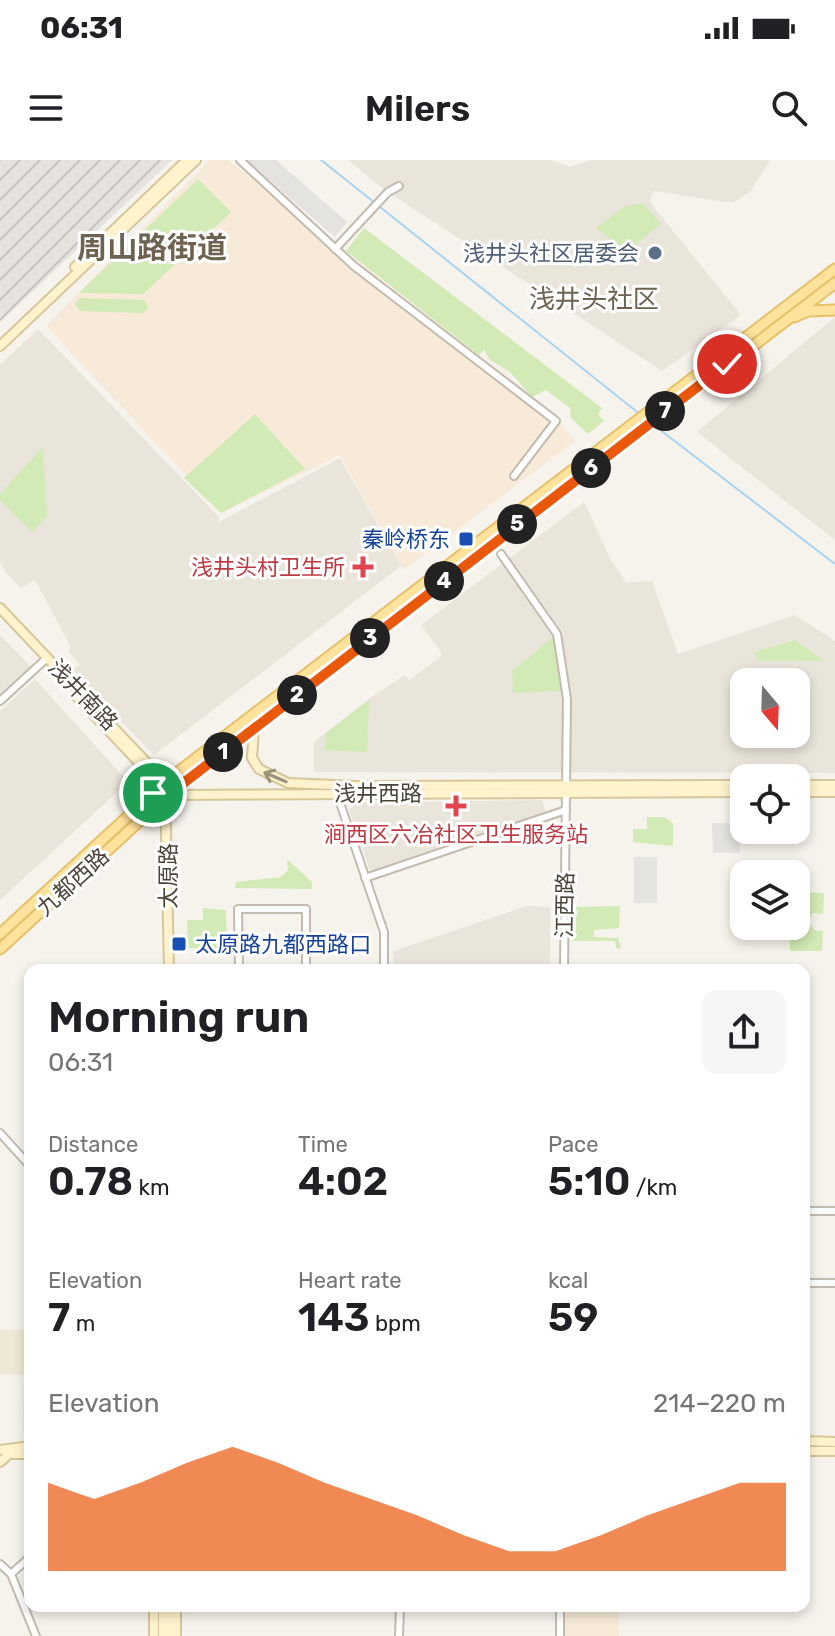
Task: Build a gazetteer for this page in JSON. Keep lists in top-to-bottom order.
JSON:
{
  "streets": {
    "main road": [
      "浅井南路",
      "浅井西路",
      "太原路",
      "九都西路"
    ],
    "street": ["江西路"]
  },
  "crossings": [
    ["浅井南路", "太原路"],
    ["浅井南路", "九都西路"],
    ["浅井西路", "太原路"],
    ["浅井西路", "九都西路"],
    ["浅井西路", "江西路"],
    ["太原路", "九都西路"]
  ],
  "districts": ["周山路街道", "浅井头社区"],
  "places": {
    "other": ["浅井头社区居委会"],
    "transit": ["秦岭桥东", "太原路九都西路口"],
    "health": ["浅井头村卫生所", "涧西区六冶社区卫生服务站"]
  },
  "north": "bottom",
  "page": {
    "status": "06:31",
    "header": "Milers",
    "pins": [
      "7",
      "6",
      "5",
      "4",
      "3",
      "2",
      "1"
    ],
    "heading": ["Morning run", "06:31"],
    "stats": [
      ["Distance", "0.78 km"],
      ["Time", "4:02"],
      ["Pace", "5:10 /km"],
      ["Elevation", "7 m"],
      ["Heart rate", "143 bpm"],
      ["kcal", "59"]
    ],
    "chart": ["Elevation", "214–220 m"]
  }
}
